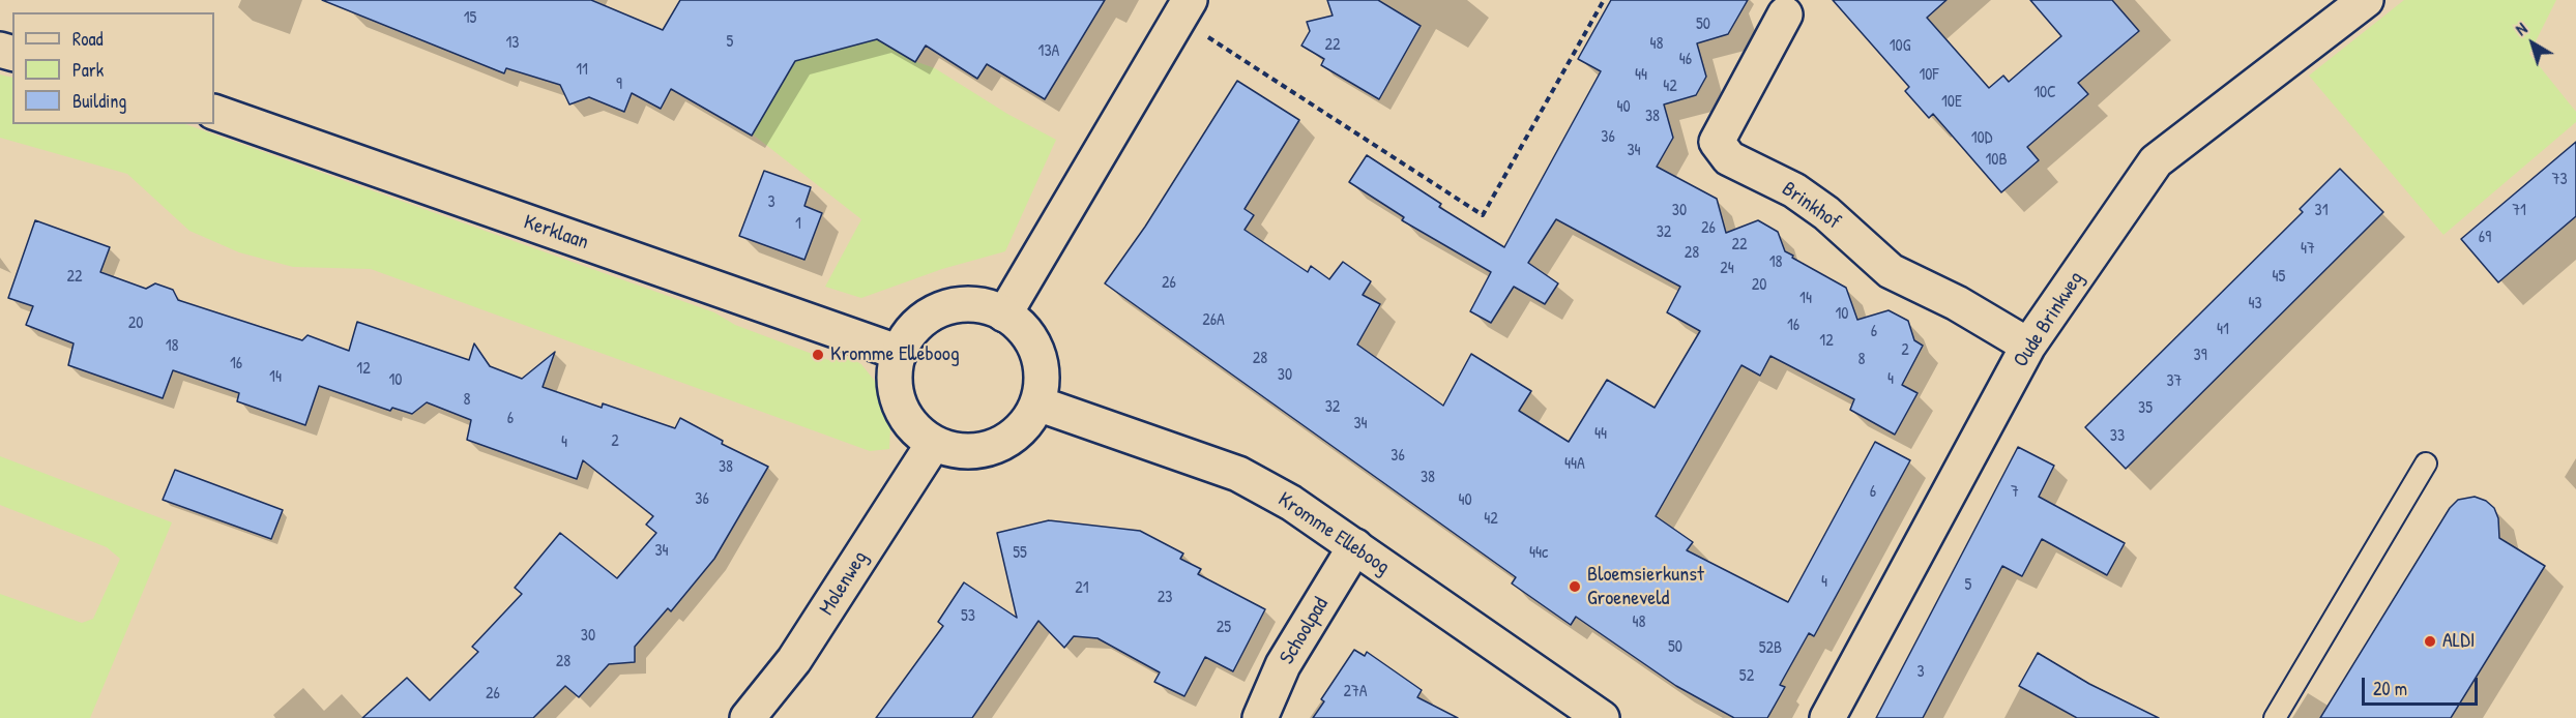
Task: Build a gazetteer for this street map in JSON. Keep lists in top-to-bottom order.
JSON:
{
  "streets": {
    "street": [
      "Brinkhof",
      "Kerklaan",
      "Oude Brinkweg",
      "Kromme Elleboog",
      "Molenweg",
      "Schoolpad"
    ]
  },
  "crossings": [
    ["Brinkhof", "Oude Brinkweg"],
    ["Kerklaan", "Kromme Elleboog"],
    ["Kerklaan", "Molenweg"],
    ["Kromme Elleboog", "Molenweg"],
    ["Kromme Elleboog", "Schoolpad"]
  ],
  "places": ["Kromme Elleboog", "Bloemsierkunst Groeneveld", "ALDI"],
  "house_numbers": [
    "15",
    "50",
    "5",
    "13",
    "48",
    "22",
    "10G",
    "13A",
    "46",
    "11",
    "44",
    "10F",
    "9",
    "42",
    "10C",
    "10E",
    "40",
    "38",
    "36",
    "10D",
    "34",
    "10B",
    "73",
    "3",
    "30",
    "31",
    "71",
    "1",
    "26",
    "32",
    "69",
    "22",
    "47",
    "28",
    "18",
    "24",
    "22",
    "45",
    "26",
    "20",
    "14",
    "43",
    "10",
    "26A",
    "20",
    "16",
    "41",
    "6",
    "12",
    "18",
    "2",
    "39",
    "28",
    "8",
    "16",
    "12",
    "30",
    "14",
    "4",
    "10",
    "37",
    "8",
    "32",
    "35",
    "6",
    "34",
    "44",
    "33",
    "2",
    "4",
    "36",
    "44A",
    "38",
    "38",
    "6",
    "7",
    "36",
    "40",
    "42",
    "34",
    "55",
    "44c",
    "4",
    "5",
    "21",
    "23",
    "53",
    "48",
    "25",
    "30",
    "50",
    "52B",
    "28",
    "3",
    "52",
    "27A",
    "26"
  ],
  "legend": ["Road", "Park", "Building"],
  "scale_bar": "20 m",
  "north": "top left"
}
